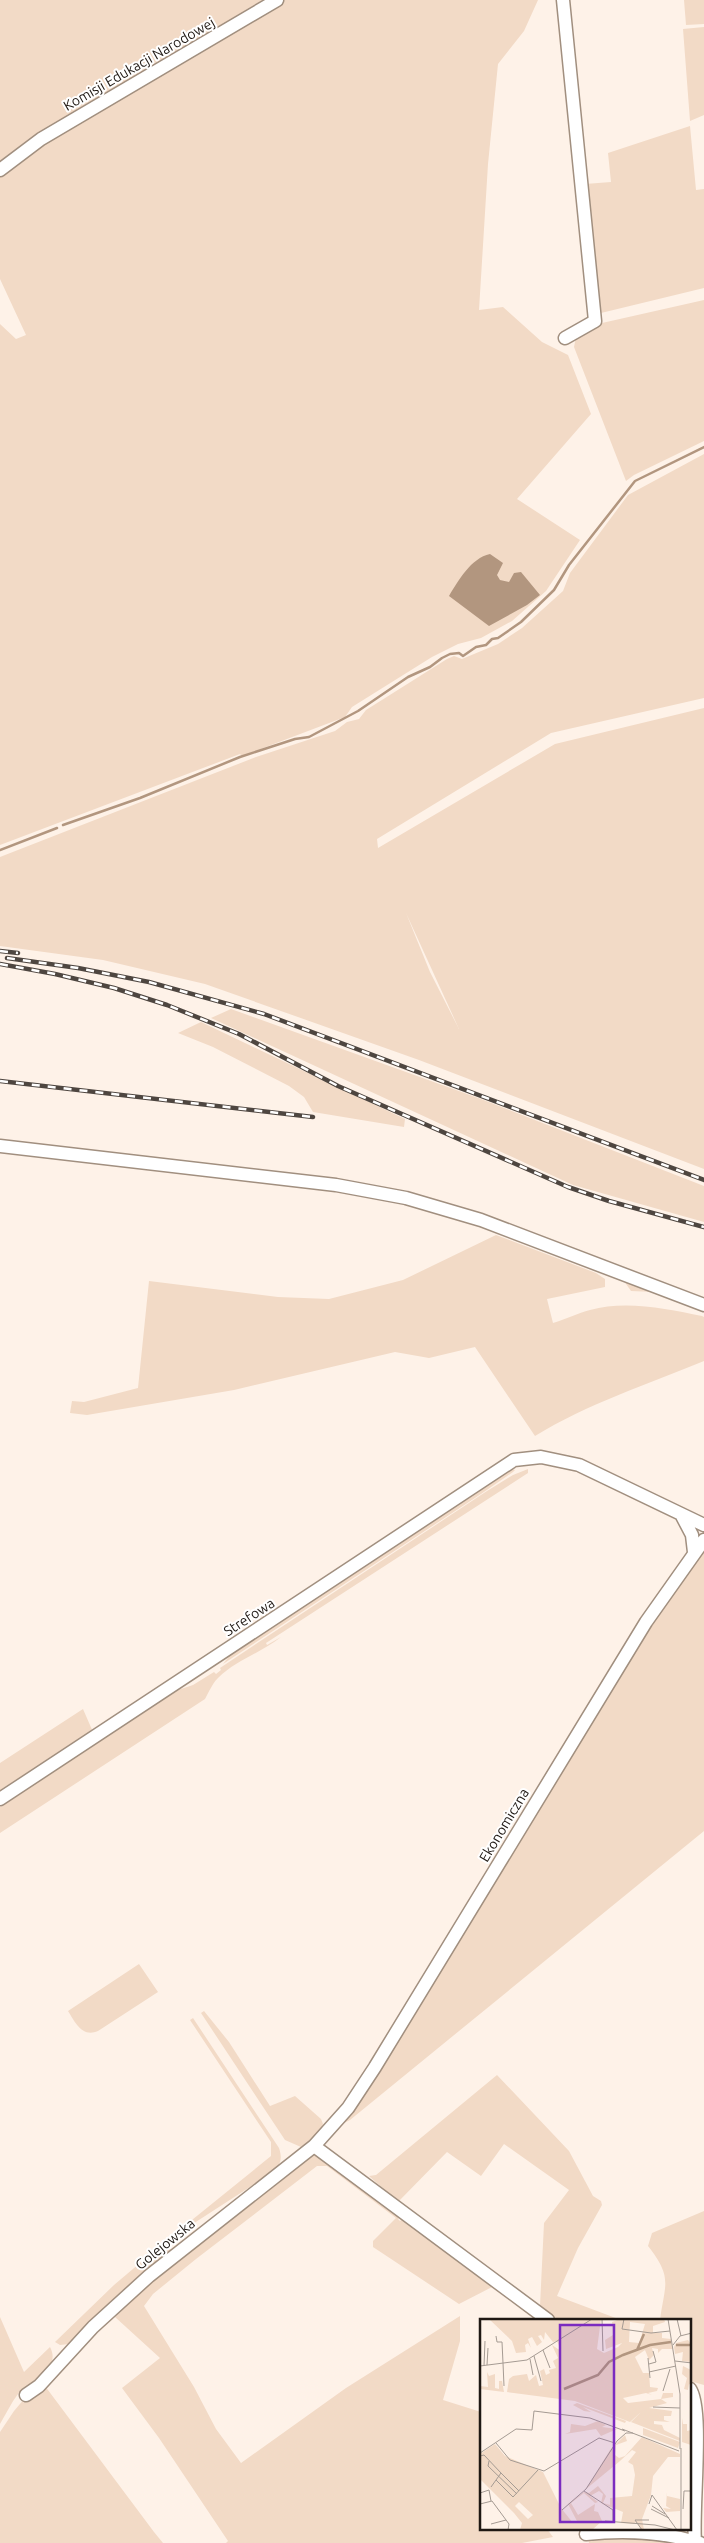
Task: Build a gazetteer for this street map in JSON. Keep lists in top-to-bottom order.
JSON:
{
  "streets": {
    "street": [
      "Komisji Edukacji Narodowej",
      "Strefowa",
      "Ekonomiczna",
      "Golejowska"
    ]
  },
  "crossings": [
    ["Ekonomiczna", "Golejowska"]
  ]
}
